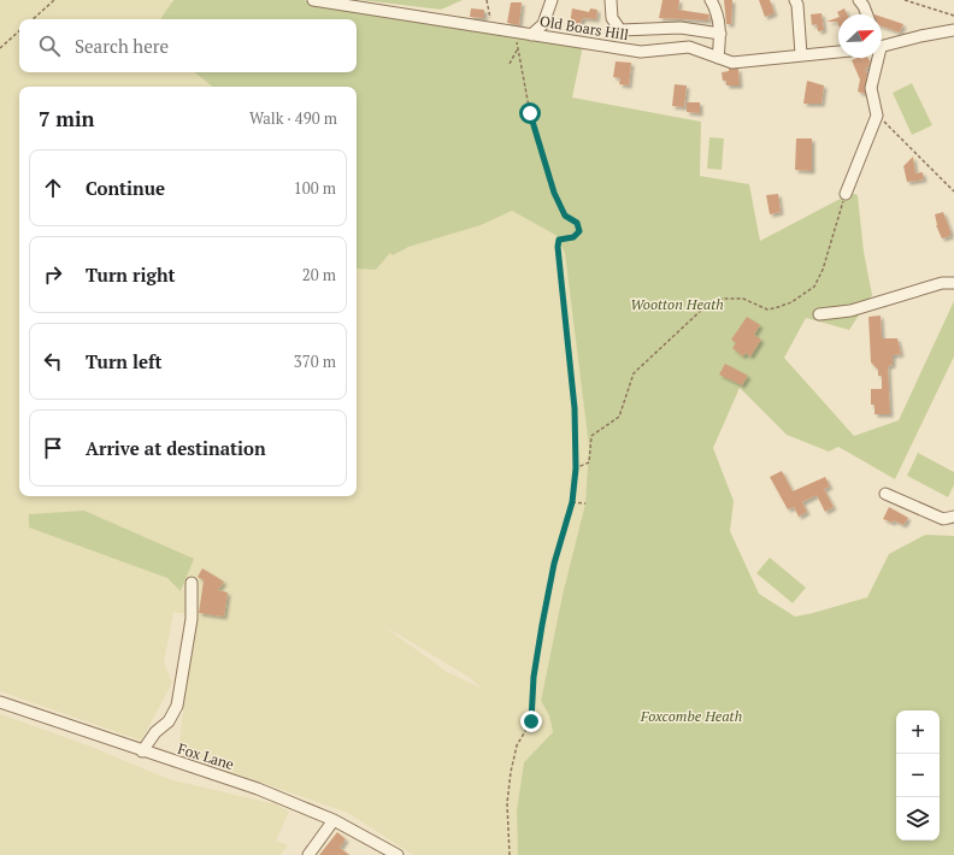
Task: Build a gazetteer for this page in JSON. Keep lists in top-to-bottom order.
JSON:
{
  "streets": {
    "street": ["Old Boars Hill", "Fox Lane"]
  },
  "parks": ["Wootton Heath", "Foxcombe Heath"],
  "north": "top right",
  "page": {
    "search": "Search here",
    "heading": ["7 min", "Walk · 490 m"],
    "list": [
      ["Continue", "100 m"],
      ["Turn right", "20 m"],
      ["Turn left", "370 m"],
      "Arrive at destination"
    ],
    "map_buttons": ["+", "−"]
  }
}
